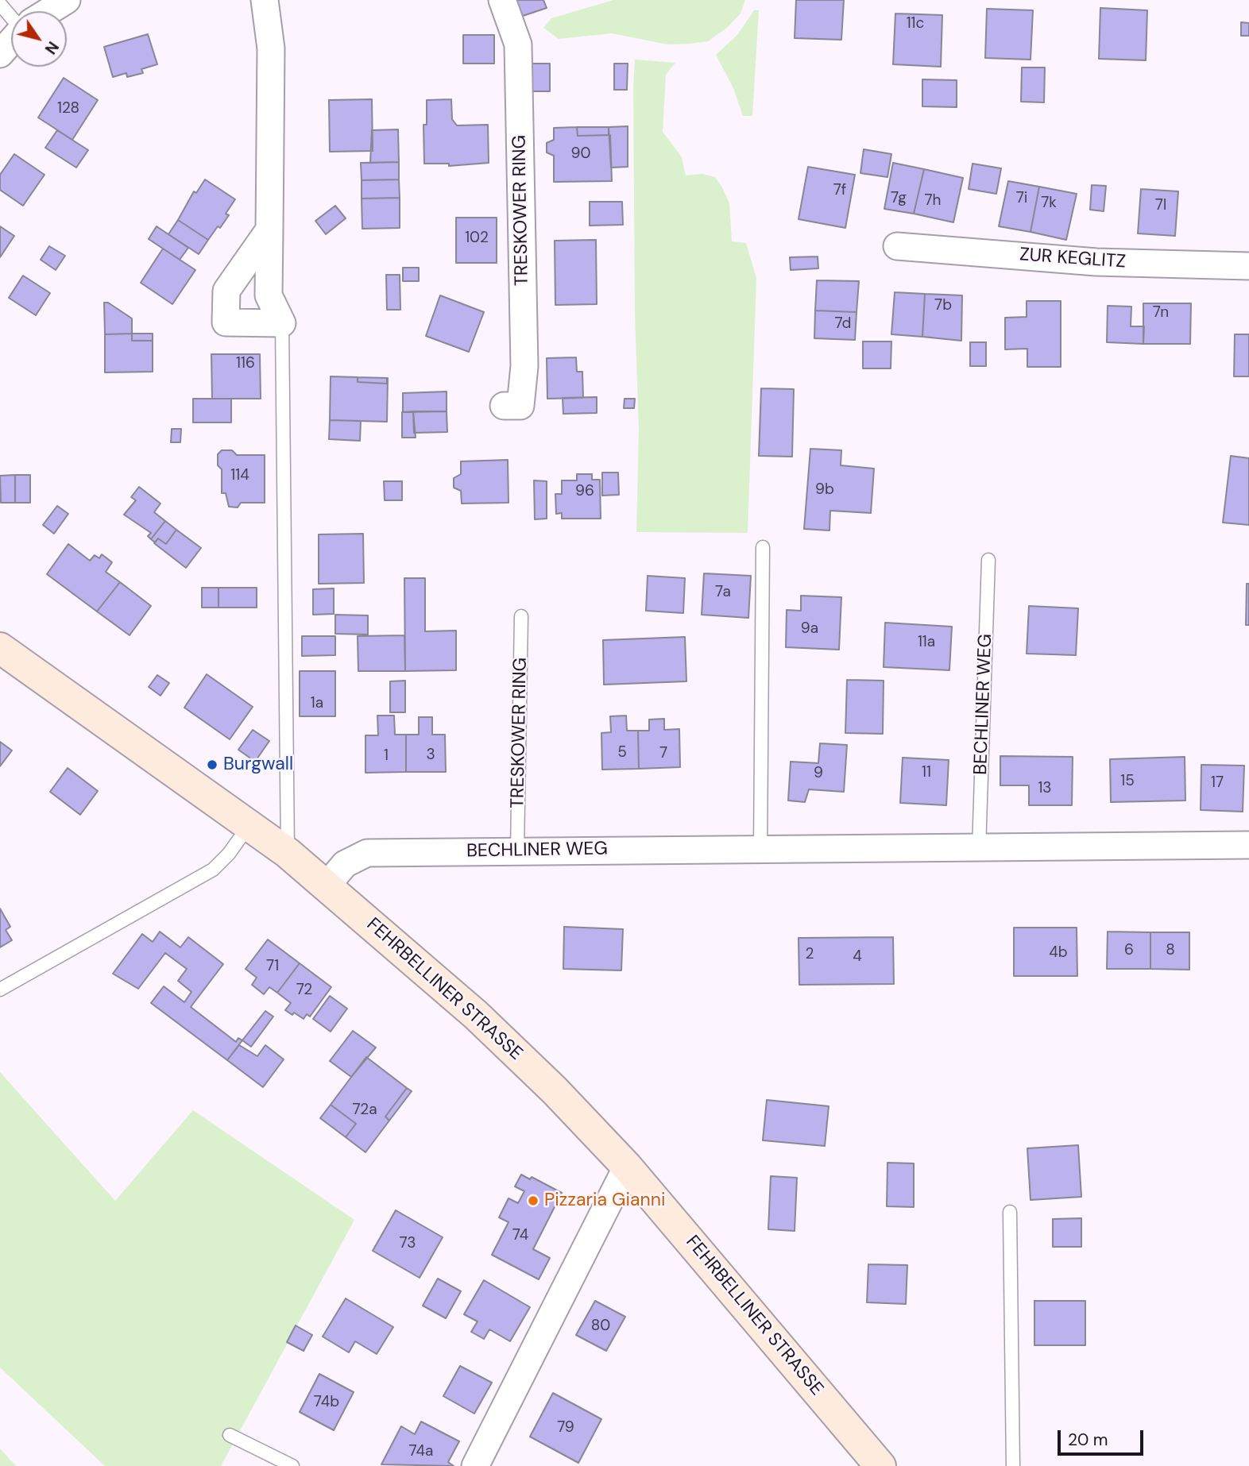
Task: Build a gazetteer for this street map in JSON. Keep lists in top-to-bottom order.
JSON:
{
  "streets": {
    "main road": ["FEHRBELLINER STRASSE"],
    "street": ["TRESKOWER RING", "ZUR KEGLITZ", "BECHLINER WEG"]
  },
  "crossings": [
    ["TRESKOWER RING", "BECHLINER WEG"],
    ["BECHLINER WEG", "FEHRBELLINER STRASSE"]
  ],
  "places": ["Burgwall", "Pizzaria Gianni"],
  "house_numbers": [
    "11c",
    "128",
    "90",
    "7f",
    "7g",
    "7i",
    "7h",
    "7k",
    "7l",
    "102",
    "7b",
    "7n",
    "7d",
    "116",
    "114",
    "9b",
    "96",
    "7a",
    "9a",
    "11a",
    "1a",
    "5",
    "7",
    "3",
    "1",
    "11",
    "9",
    "15",
    "17",
    "13",
    "6",
    "8",
    "4b",
    "2",
    "4",
    "71",
    "72",
    "72a",
    "74",
    "73",
    "80",
    "74b",
    "79",
    "74a"
  ],
  "scale_bar": "20 m",
  "north": "bottom right"
}
